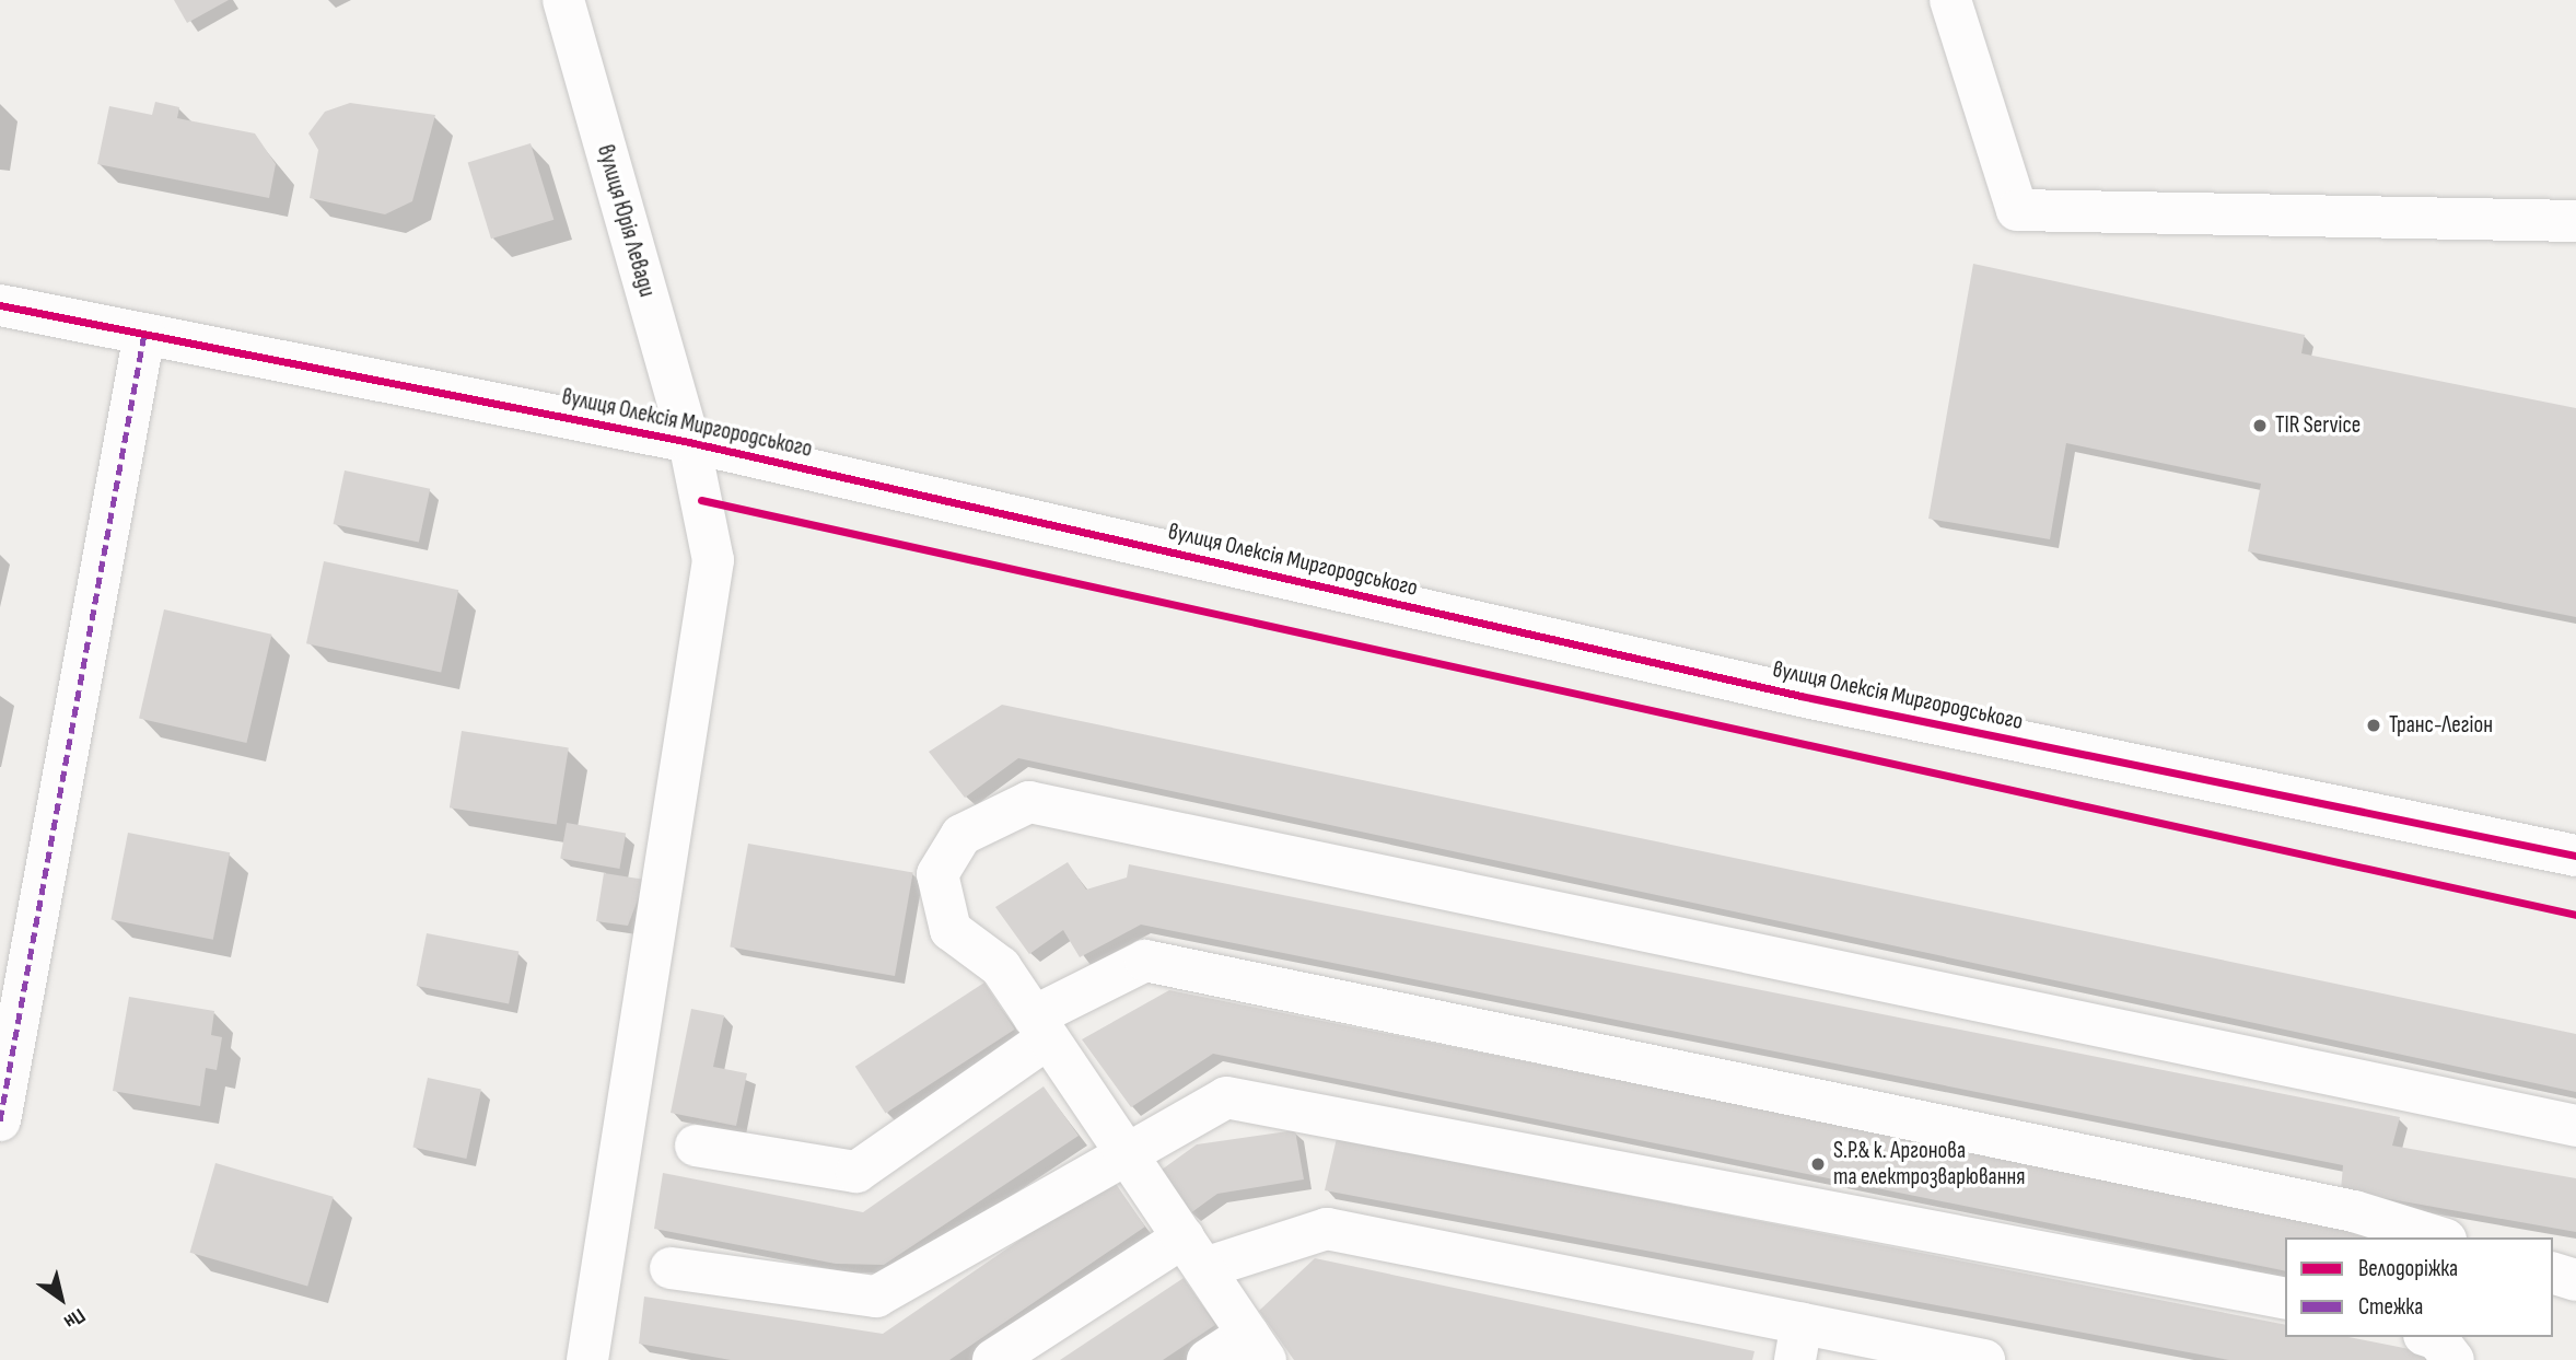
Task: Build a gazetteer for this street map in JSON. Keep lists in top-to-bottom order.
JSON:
{
  "streets": {
    "street": ["вулиця Юрія Левади", "вулиця Олексія Миргородського"]
  },
  "crossings": [
    ["вулиця Юрія Левади", "вулиця Олексія Миргородського"]
  ],
  "places": ["TIR Service", "Транс-Легіон", "S.P.& k. Аргонова та електрозварювання"],
  "legend": ["Велодоріжка", "Стежка"],
  "north": "bottom right"
}
